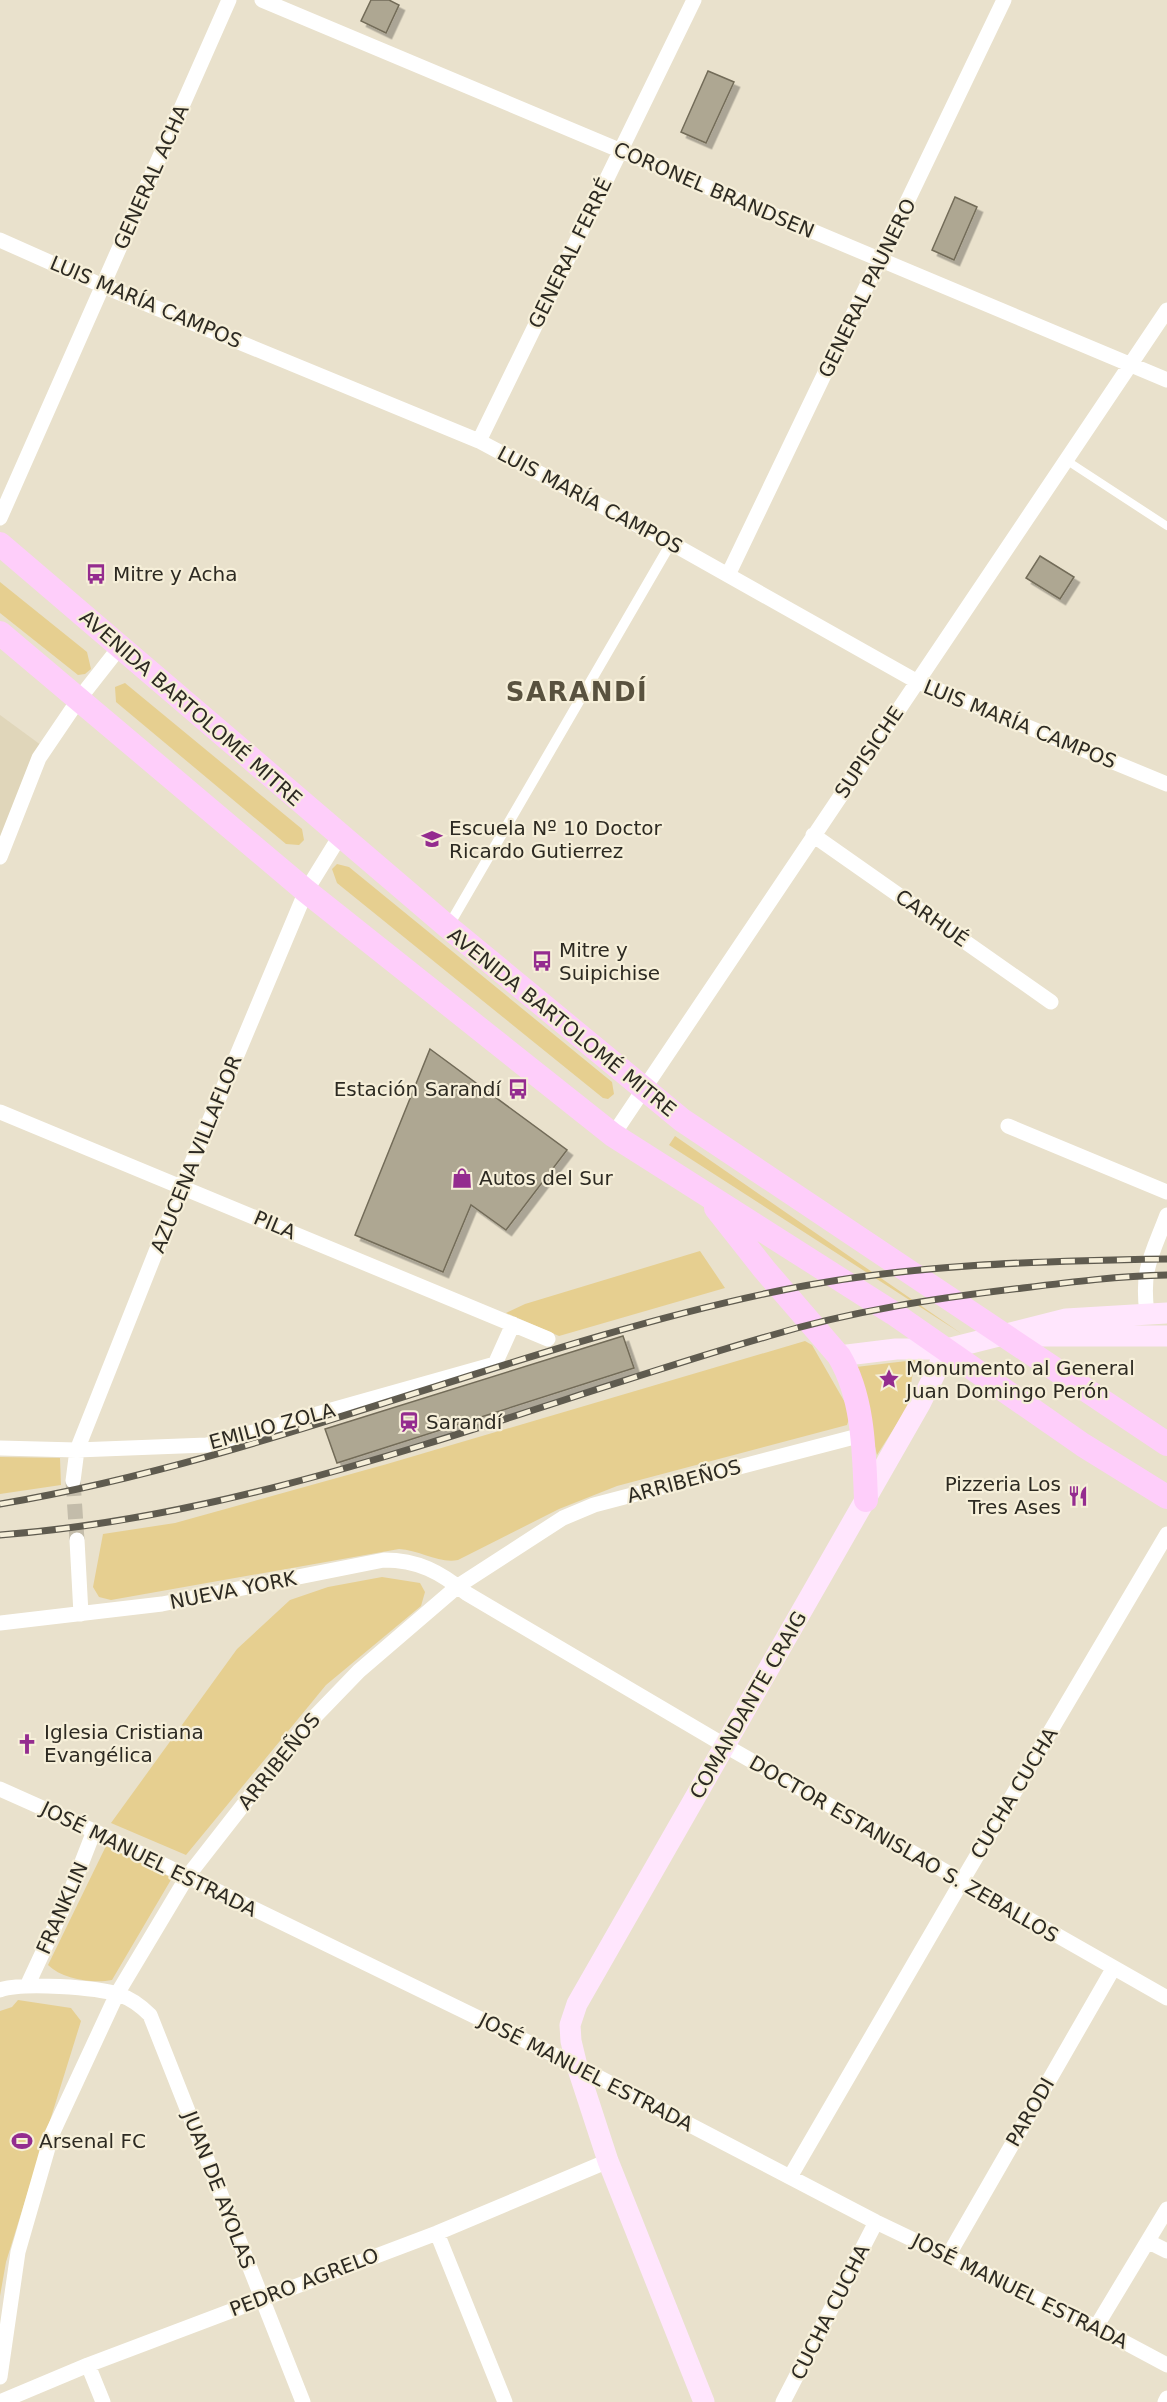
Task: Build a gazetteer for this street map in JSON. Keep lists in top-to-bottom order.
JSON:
{
  "streets": {
    "main road": ["AVENIDA BARTOLOMÉ MITRE", "COMANDANTE CRAIG"],
    "street": [
      "GENERAL ACHA",
      "CORONEL BRANDSEN",
      "GENERAL FERRÉ",
      "GENERAL PAUNERO",
      "LUIS MARÍA CAMPOS",
      "SUPISICHE",
      "CARHUÉ",
      "AZUCENA VILLAFLOR",
      "PILA",
      "EMILIO ZOLA",
      "ARRIBEÑOS",
      "NUEVA YORK",
      "CUCHA CUCHA",
      "DOCTOR ESTANISLAO S. ZEBALLOS",
      "JOSÉ MANUEL ESTRADA",
      "FRANKLIN",
      "PARODI",
      "JUAN DE AYOLAS",
      "PEDRO AGRELO"
    ]
  },
  "crossings": [
    ["GENERAL ACHA", "LUIS MARÍA CAMPOS"],
    ["CORONEL BRANDSEN", "GENERAL FERRÉ"],
    ["CORONEL BRANDSEN", "GENERAL PAUNERO"],
    ["CORONEL BRANDSEN", "SUPISICHE"],
    ["GENERAL FERRÉ", "LUIS MARÍA CAMPOS"],
    ["GENERAL PAUNERO", "LUIS MARÍA CAMPOS"],
    ["LUIS MARÍA CAMPOS", "SUPISICHE"],
    ["AVENIDA BARTOLOMÉ MITRE", "SUPISICHE"],
    ["AVENIDA BARTOLOMÉ MITRE", "AZUCENA VILLAFLOR"],
    ["SUPISICHE", "CARHUÉ"],
    ["AZUCENA VILLAFLOR", "PILA"],
    ["AZUCENA VILLAFLOR", "EMILIO ZOLA"],
    ["PILA", "EMILIO ZOLA"],
    ["ARRIBEÑOS", "NUEVA YORK"],
    ["ARRIBEÑOS", "DOCTOR ESTANISLAO S. ZEBALLOS"],
    ["ARRIBEÑOS", "JOSÉ MANUEL ESTRADA"],
    ["ARRIBEÑOS", "JUAN DE AYOLAS"],
    ["NUEVA YORK", "DOCTOR ESTANISLAO S. ZEBALLOS"],
    ["COMANDANTE CRAIG", "DOCTOR ESTANISLAO S. ZEBALLOS"],
    ["COMANDANTE CRAIG", "JOSÉ MANUEL ESTRADA"],
    ["COMANDANTE CRAIG", "PEDRO AGRELO"],
    ["CUCHA CUCHA", "DOCTOR ESTANISLAO S. ZEBALLOS"],
    ["CUCHA CUCHA", "JOSÉ MANUEL ESTRADA"],
    ["DOCTOR ESTANISLAO S. ZEBALLOS", "PARODI"],
    ["JOSÉ MANUEL ESTRADA", "FRANKLIN"],
    ["JOSÉ MANUEL ESTRADA", "PARODI"],
    ["JUAN DE AYOLAS", "PEDRO AGRELO"]
  ],
  "districts": ["SARANDÍ"],
  "places": {
    "bus stop": ["Mitre y Acha", "Mitre y Suipichise", "Estación Sarandí"],
    "school or university": ["Escuela Nº 10 Doctor Ricardo Gutierrez"],
    "shop": ["Autos del Sur"],
    "place": ["Monumento al General Juan Domingo Perón"],
    "station": ["Sarandí"],
    "restaurant": ["Pizzeria Los Tres Ases"],
    "church": ["Iglesia Cristiana Evangélica"],
    "sports": ["Arsenal FC"]
  }
}
